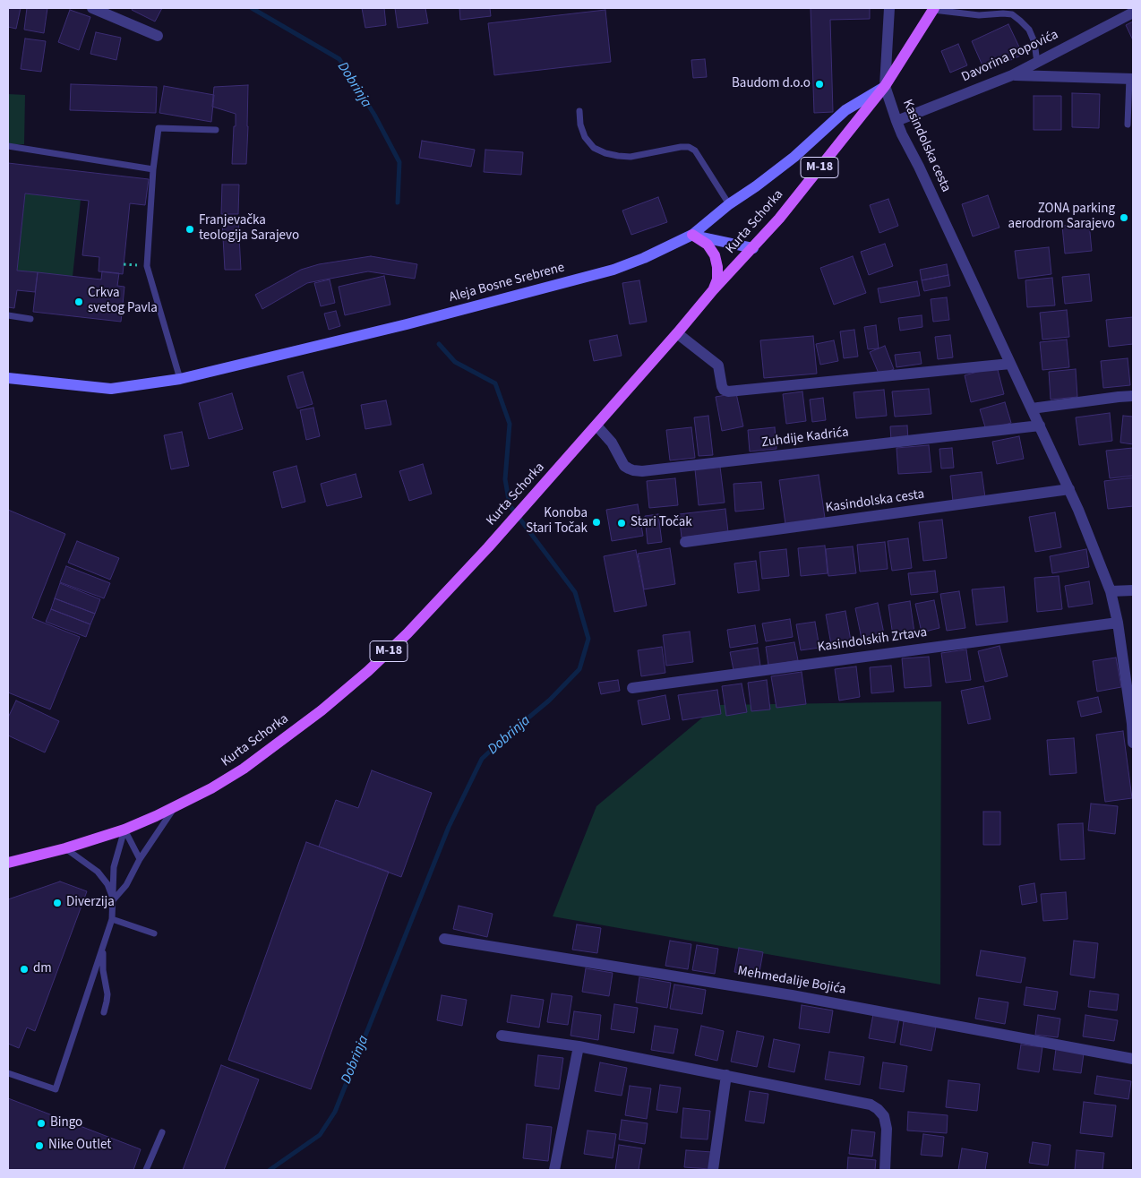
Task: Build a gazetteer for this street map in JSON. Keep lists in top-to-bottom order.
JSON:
{
  "streets": {
    "main road": ["M-18", "Kurta Schorka"],
    "street": [
      "Davorina Popovića",
      "Kasindolska cesta",
      "Aleja Bosne Srebrene",
      "Zuhdije Kadrića",
      "Kasindolskih Zrtava",
      "Mehmedalije Bojića"
    ]
  },
  "crossings": [
    ["Davorina Popovića", "Kasindolska cesta"],
    ["Kasindolska cesta", "Kurta Schorka"],
    ["Kasindolska cesta", "Aleja Bosne Srebrene"],
    ["Kasindolska cesta", "Zuhdije Kadrića"],
    ["Kasindolska cesta", "Kasindolskih Zrtava"],
    ["Kurta Schorka", "Aleja Bosne Srebrene"],
    ["Kurta Schorka", "Zuhdije Kadrića"]
  ],
  "water": ["Dobrinja"],
  "places": [
    "Baudom d.o.o",
    "ZONA parking aerodrom Sarajevo",
    "Franjevačka teologija Sarajevo",
    "Crkva svetog Pavla",
    "Konoba Stari Točak",
    "Stari Točak",
    "Diverzija",
    "dm",
    "Bingo",
    "Nike Outlet"
  ]
}
